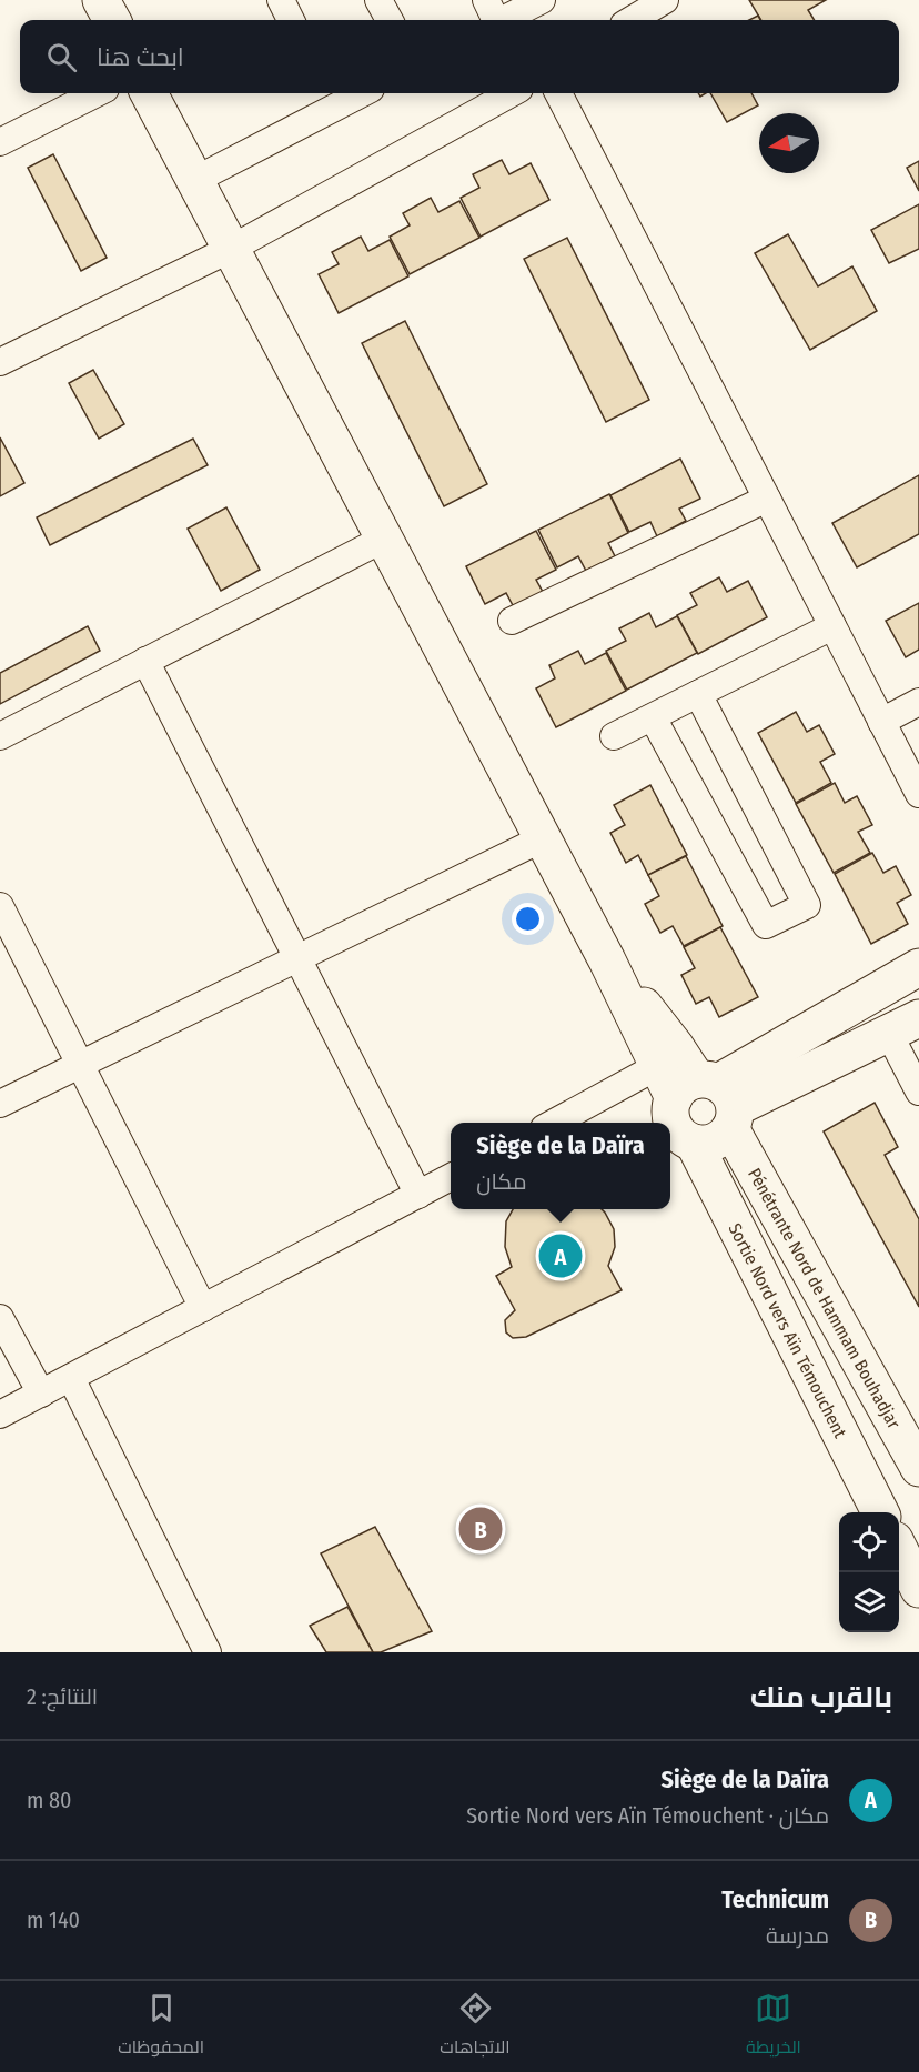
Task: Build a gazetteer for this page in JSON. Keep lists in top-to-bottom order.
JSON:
{
  "streets": {
    "main road": ["Pénétrante Nord de Hammam Bouhadjar", "Sortie Nord vers Aïn Témouchent"]
  },
  "crossings": [
    ["Pénétrante Nord de Hammam Bouhadjar", "Sortie Nord vers Aïn Témouchent"]
  ],
  "north": "left",
  "page": {
    "search": "ابحث هنا",
    "popup": ["Siège de la Daïra", "مكان"],
    "pins": ["A", "B"],
    "heading": ["بالقرب منك", "النتائج: 2"],
    "list": [
      {
        "mark": "A",
        "name": "Siège de la Daïra",
        "note": "مكان · Sortie Nord vers Aïn Témouchent",
        "value": "80 m"
      },
      {
        "mark": "B",
        "name": "Technicum",
        "note": "مدرسة",
        "value": "140 m"
      }
    ],
    "nav": ["الخريطة", "الاتجاهات", "المحفوظات"]
  }
}
